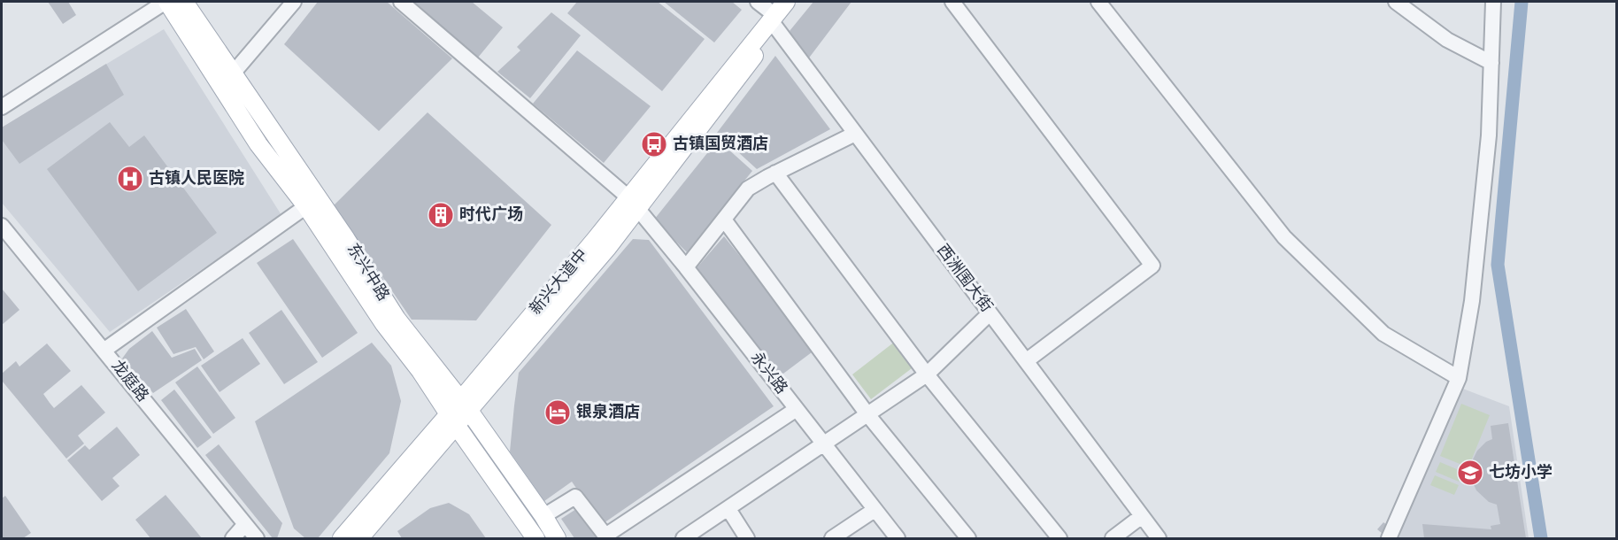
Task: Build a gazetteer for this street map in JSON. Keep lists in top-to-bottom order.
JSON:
{
  "streets": {
    "main road": ["东兴中路", "新兴大道中"],
    "street": ["西洲围大街", "永兴路", "龙庭路"]
  },
  "crossings": [
    ["东兴中路", "新兴大道中"],
    ["西洲围大街", "新兴大道中"],
    ["新兴大道中", "永兴路"]
  ],
  "places": {
    "bus stop": ["古镇国贸酒店"],
    "hospital": ["古镇人民医院"],
    "building": ["时代广场"],
    "hotel": ["银泉酒店"],
    "school or university": ["七坊小学"]
  }
}
